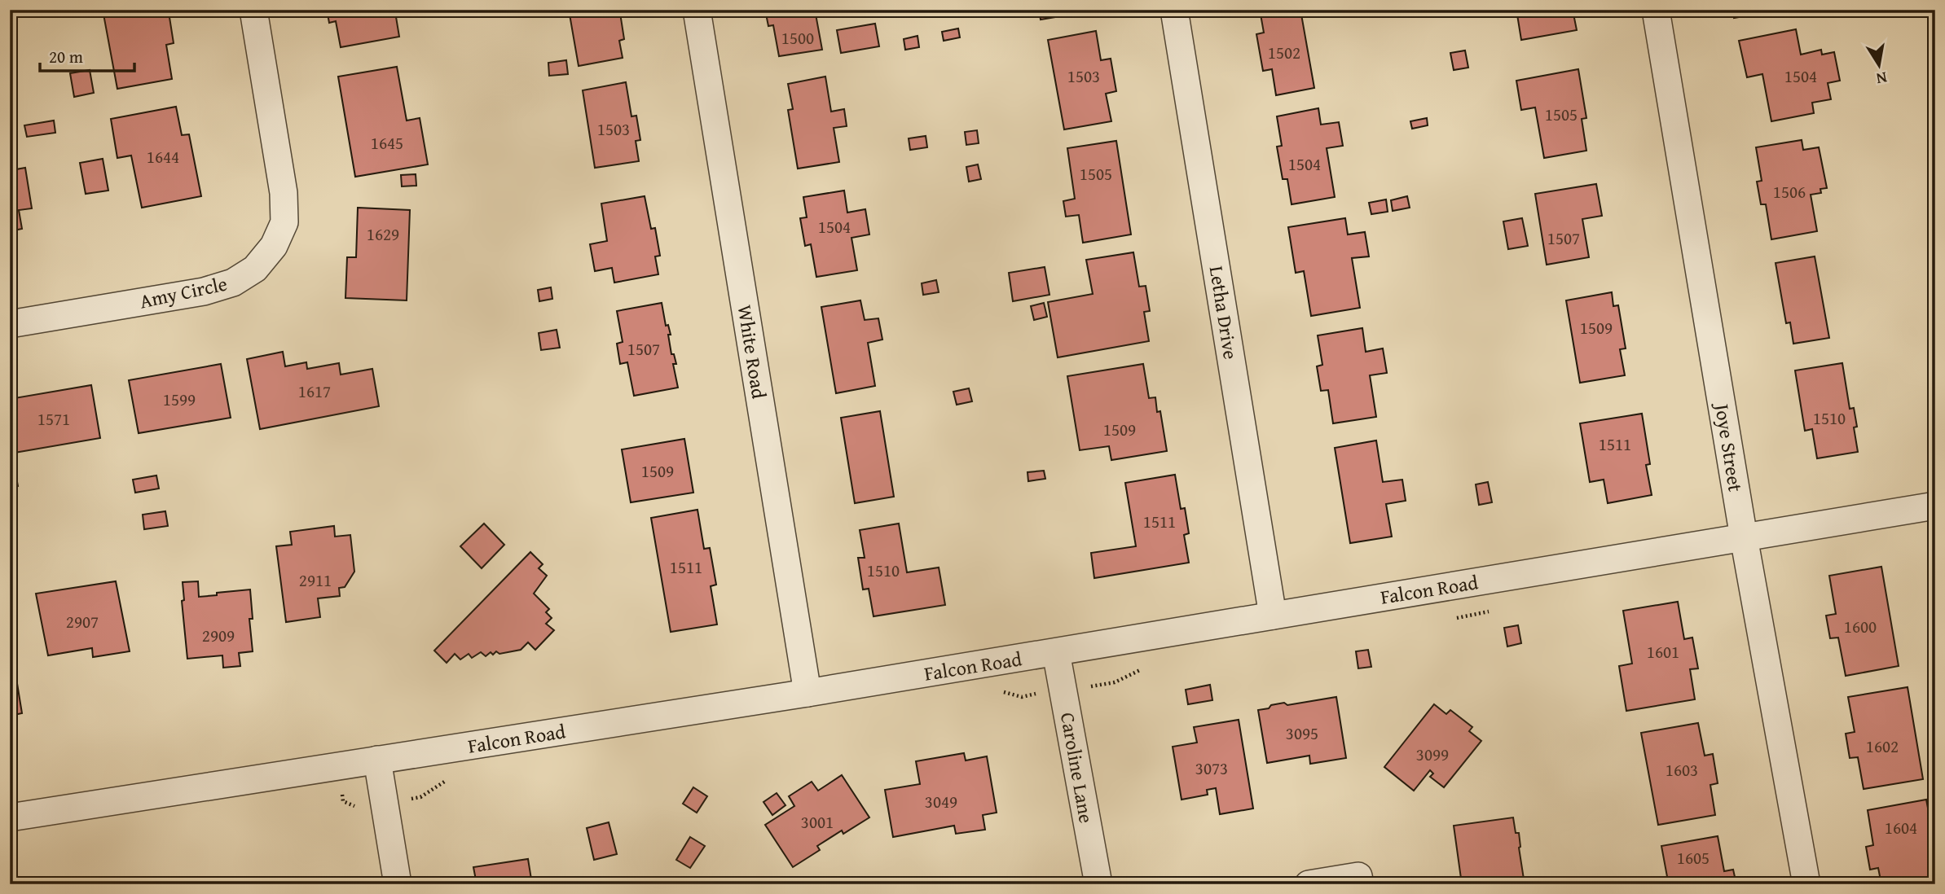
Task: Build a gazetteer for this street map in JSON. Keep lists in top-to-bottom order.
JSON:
{
  "streets": {
    "street": [
      "Amy Circle",
      "Letha Drive",
      "White Road",
      "Joye Street",
      "Falcon Road",
      "Caroline Lane"
    ]
  },
  "crossings": [
    ["Letha Drive", "Falcon Road"],
    ["White Road", "Falcon Road"],
    ["Joye Street", "Falcon Road"],
    ["Falcon Road", "Caroline Lane"]
  ],
  "house_numbers": [
    "1500",
    "1502",
    "1503",
    "1504",
    "1505",
    "1503",
    "1645",
    "1644",
    "1504",
    "1505",
    "1506",
    "1504",
    "1629",
    "1507",
    "1509",
    "1507",
    "1617",
    "1599",
    "1510",
    "1571",
    "1509",
    "1511",
    "1509",
    "1511",
    "1511",
    "1510",
    "2911",
    "2907",
    "1600",
    "2909",
    "1601",
    "3095",
    "1602",
    "3099",
    "3073",
    "1603",
    "3049",
    "3001",
    "1604",
    "1605"
  ],
  "scale_bar": "20 m",
  "north": "bottom"
}
